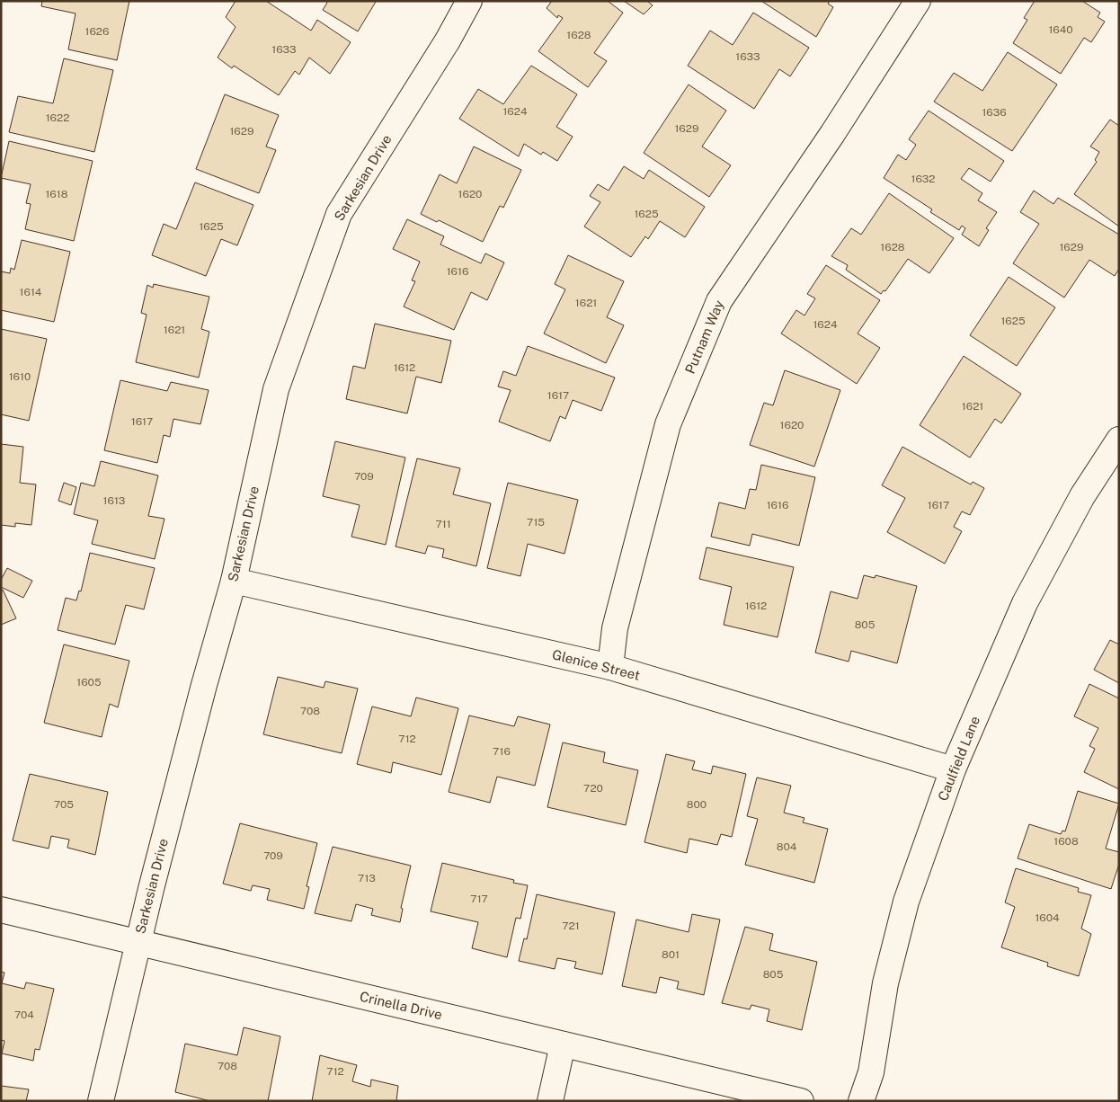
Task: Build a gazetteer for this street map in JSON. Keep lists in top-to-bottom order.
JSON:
{
  "streets": {
    "street": [
      "Sarkesian Drive",
      "Putnam Way",
      "Glenice Street",
      "Caulfield Lane",
      "Crinella Drive"
    ]
  },
  "crossings": [
    ["Sarkesian Drive", "Glenice Street"],
    ["Sarkesian Drive", "Crinella Drive"],
    ["Putnam Way", "Glenice Street"],
    ["Glenice Street", "Caulfield Lane"]
  ],
  "house_numbers": [
    "1640",
    "1626",
    "1628",
    "1633",
    "1633",
    "1624",
    "1636",
    "1622",
    "1629",
    "1629",
    "1632",
    "1618",
    "1620",
    "1625",
    "1625",
    "1628",
    "1629",
    "1616",
    "1614",
    "1621",
    "1625",
    "1624",
    "1621",
    "1612",
    "1610",
    "1617",
    "1621",
    "1617",
    "1620",
    "709",
    "1613",
    "1616",
    "1617",
    "715",
    "711",
    "1612",
    "805",
    "1605",
    "708",
    "712",
    "716",
    "720",
    "705",
    "800",
    "1608",
    "804",
    "709",
    "713",
    "717",
    "1604",
    "721",
    "801",
    "805",
    "704",
    "708",
    "712"
  ]
}
